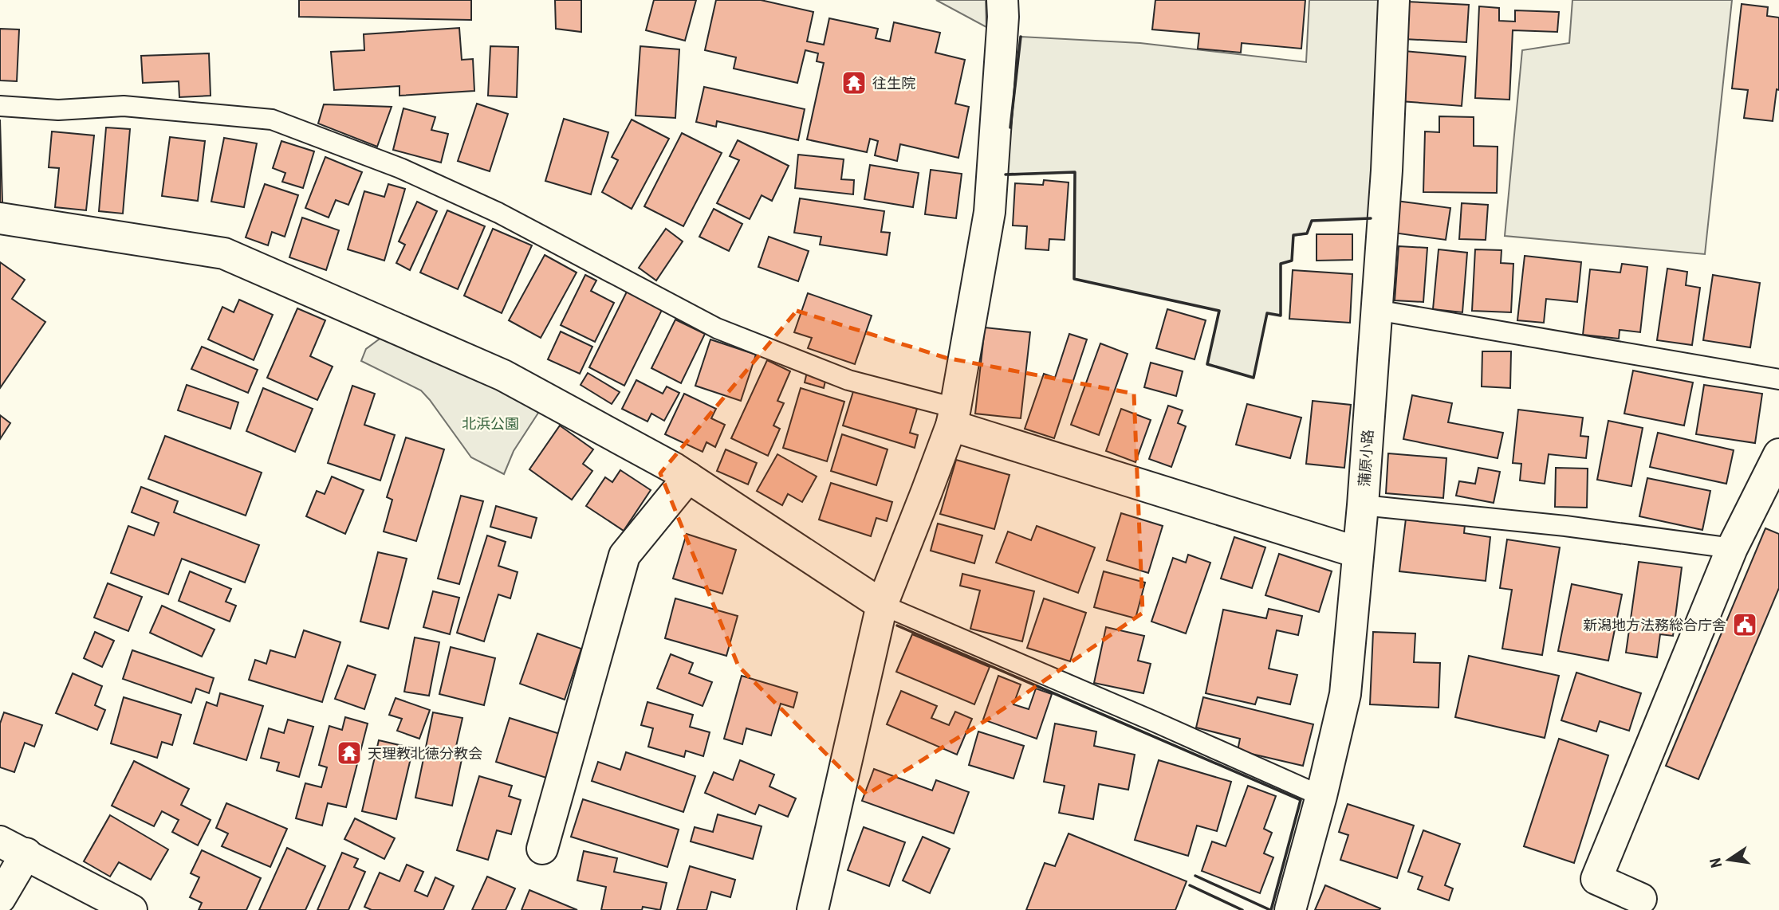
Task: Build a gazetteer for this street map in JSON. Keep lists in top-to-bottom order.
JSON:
{
  "streets": {
    "street": ["蒲原小路"]
  },
  "parks": ["北浜公園"],
  "places": {
    "temple": ["往生院", "天理教北徳分教会"],
    "public building": ["新潟地方法務総合庁舎"]
  },
  "north": "left"
}
